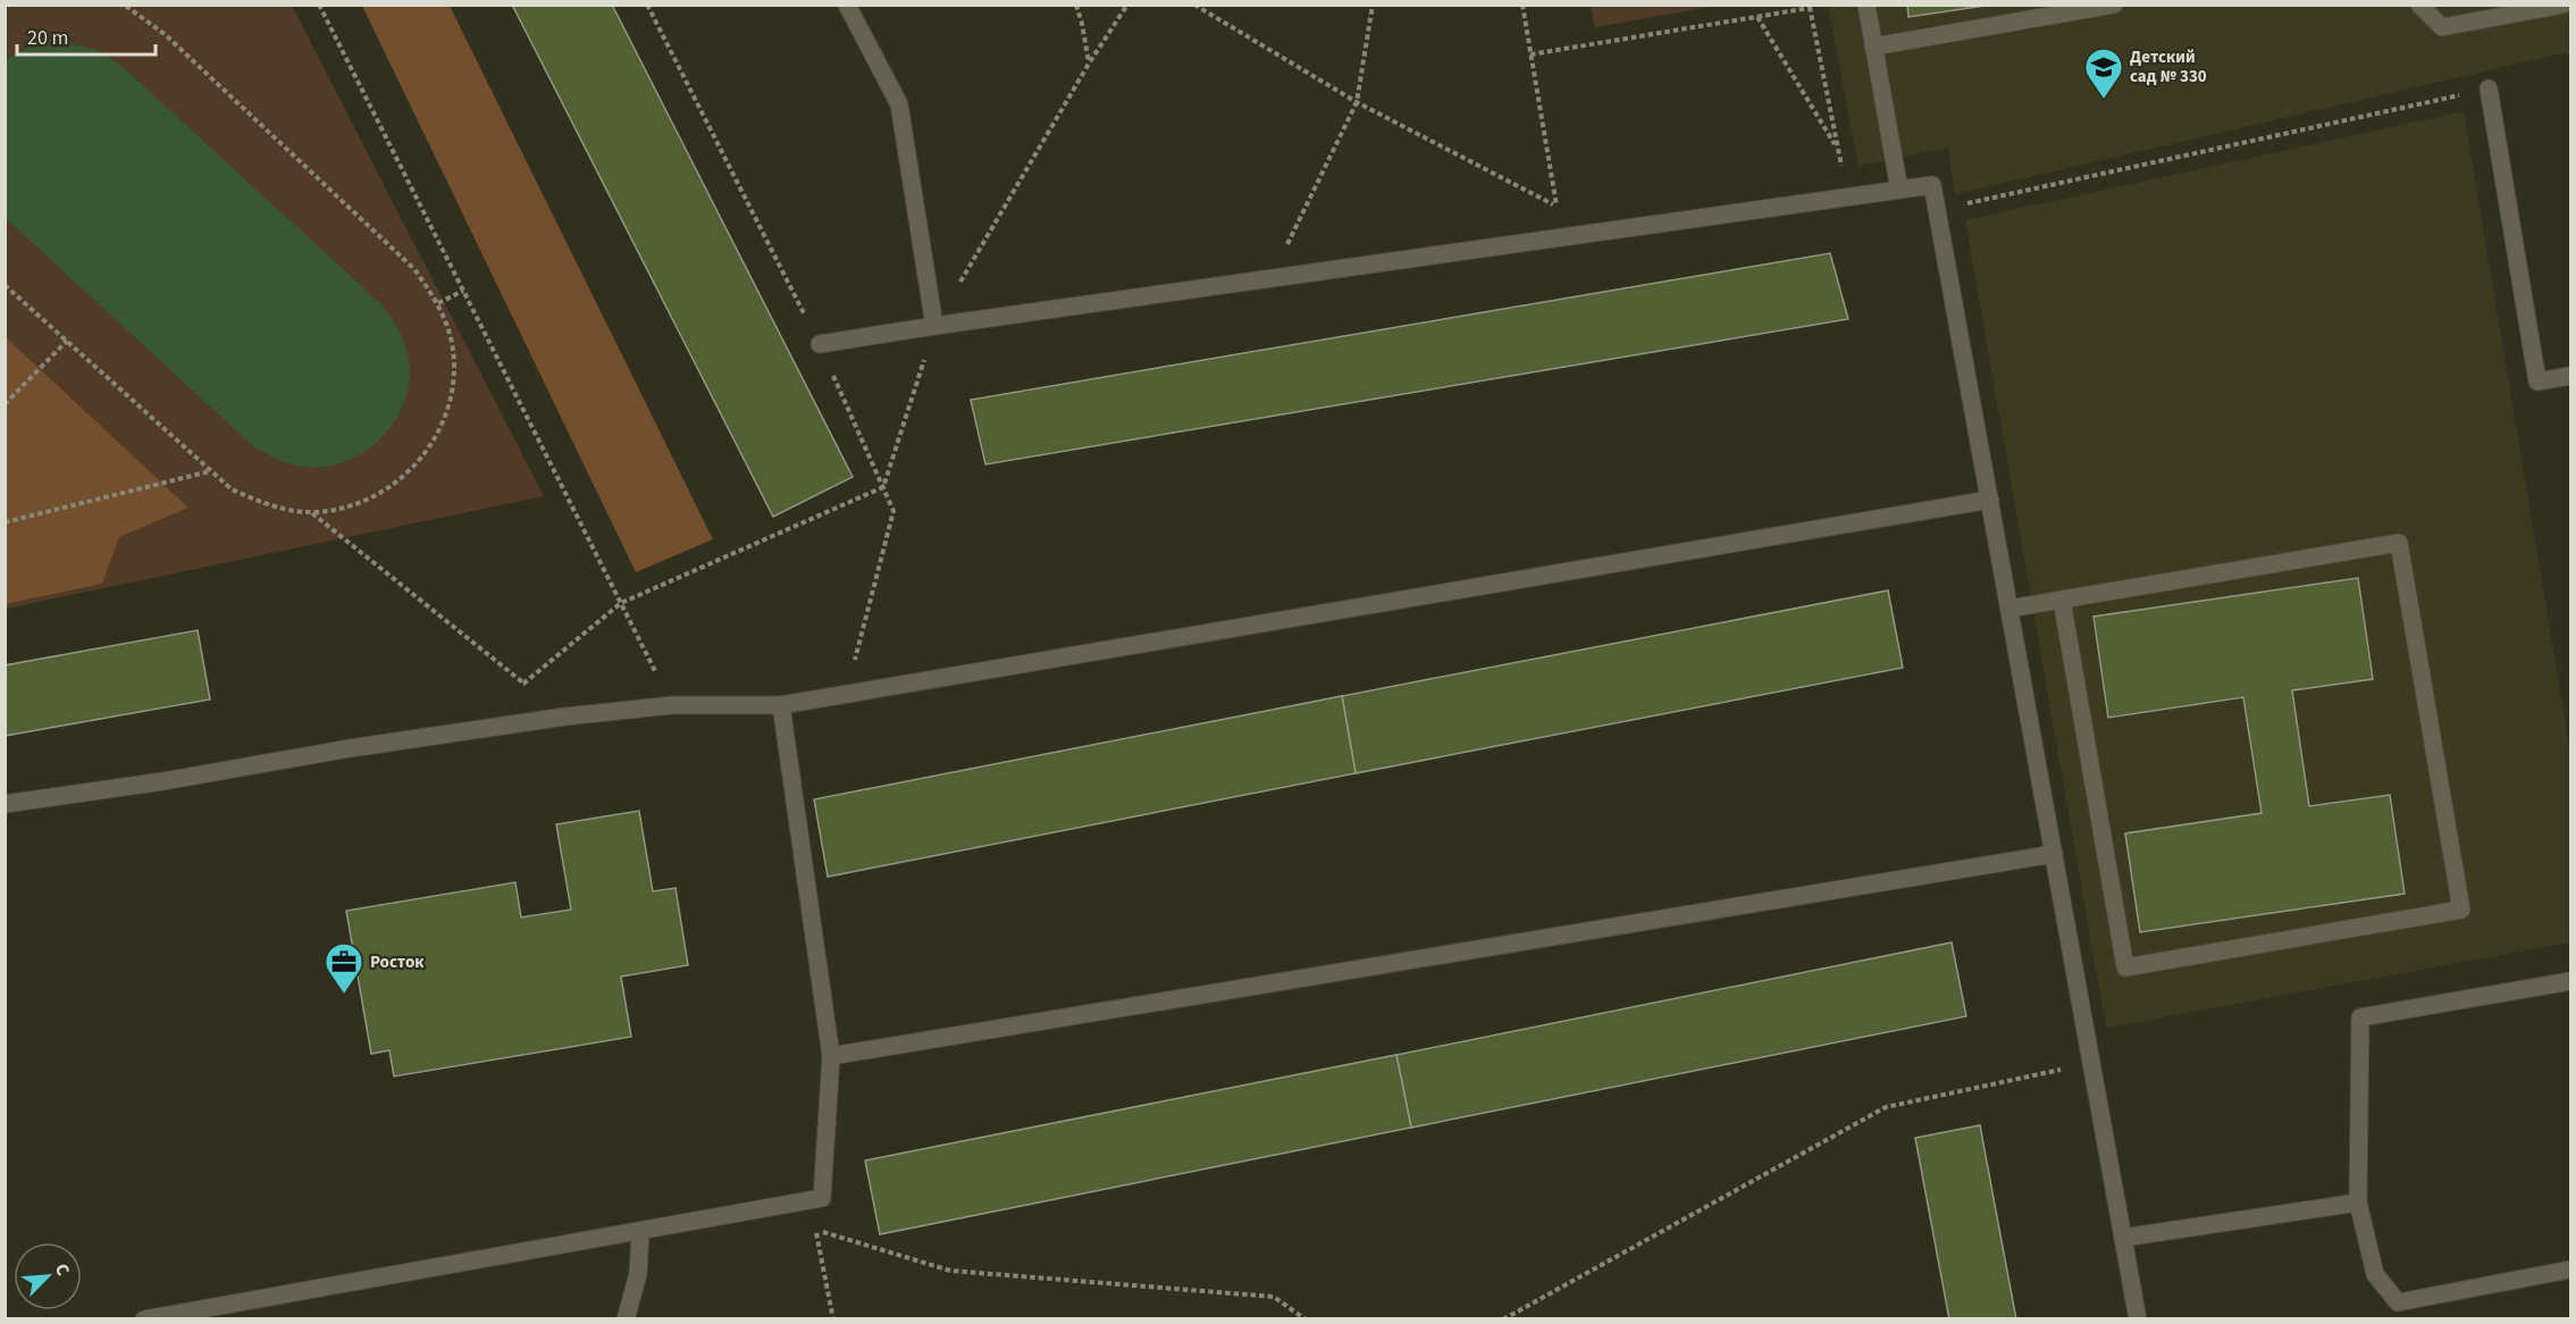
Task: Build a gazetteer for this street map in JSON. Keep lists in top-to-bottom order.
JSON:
{
  "places": {
    "school or university": ["Детский сад № 330"],
    "office": ["Росток"]
  },
  "scale_bar": "20 m",
  "north": "top right"
}
